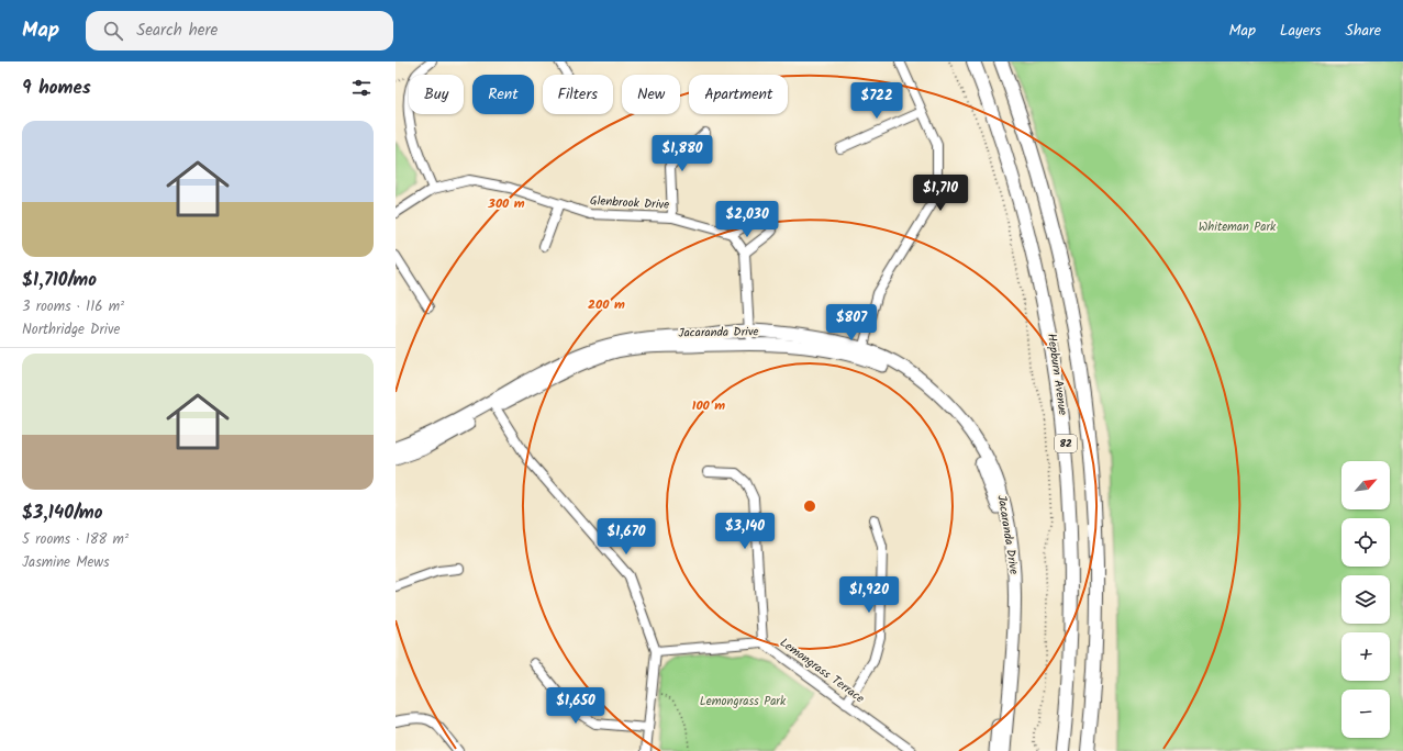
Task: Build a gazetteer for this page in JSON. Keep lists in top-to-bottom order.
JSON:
{
  "streets": {
    "main road": ["Hepburn Avenue", "82"],
    "street": ["Glenbrook Drive", "Jacaranda Drive", "Lemongrass Terrace"]
  },
  "parks": ["Whiteman Park", "Lemongrass Park"],
  "north": "top right",
  "page": {
    "header": "Map",
    "search": "Search here",
    "nav": ["Map", "Layers", "Share"],
    "heading": "9 homes",
    "chip": [
      "Buy",
      "Rent",
      "Filters",
      "New",
      "Apartment"
    ],
    "price": [
      "$722",
      "$1,880",
      "$1,710",
      "$2,030",
      "$807",
      "$3,140",
      "$1,670",
      "$1,920",
      "$1,650"
    ],
    "list": [
      {
        "name": "$1,710/mo",
        "note": "3 rooms · 116 m² · Northridge Drive"
      },
      {
        "name": "$3,140/mo",
        "note": "5 rooms · 188 m² · Jasmine Mews"
      }
    ],
    "map_buttons": ["+", "−"]
  },
  "rings": ["300 m", "200 m", "100 m"]
}
